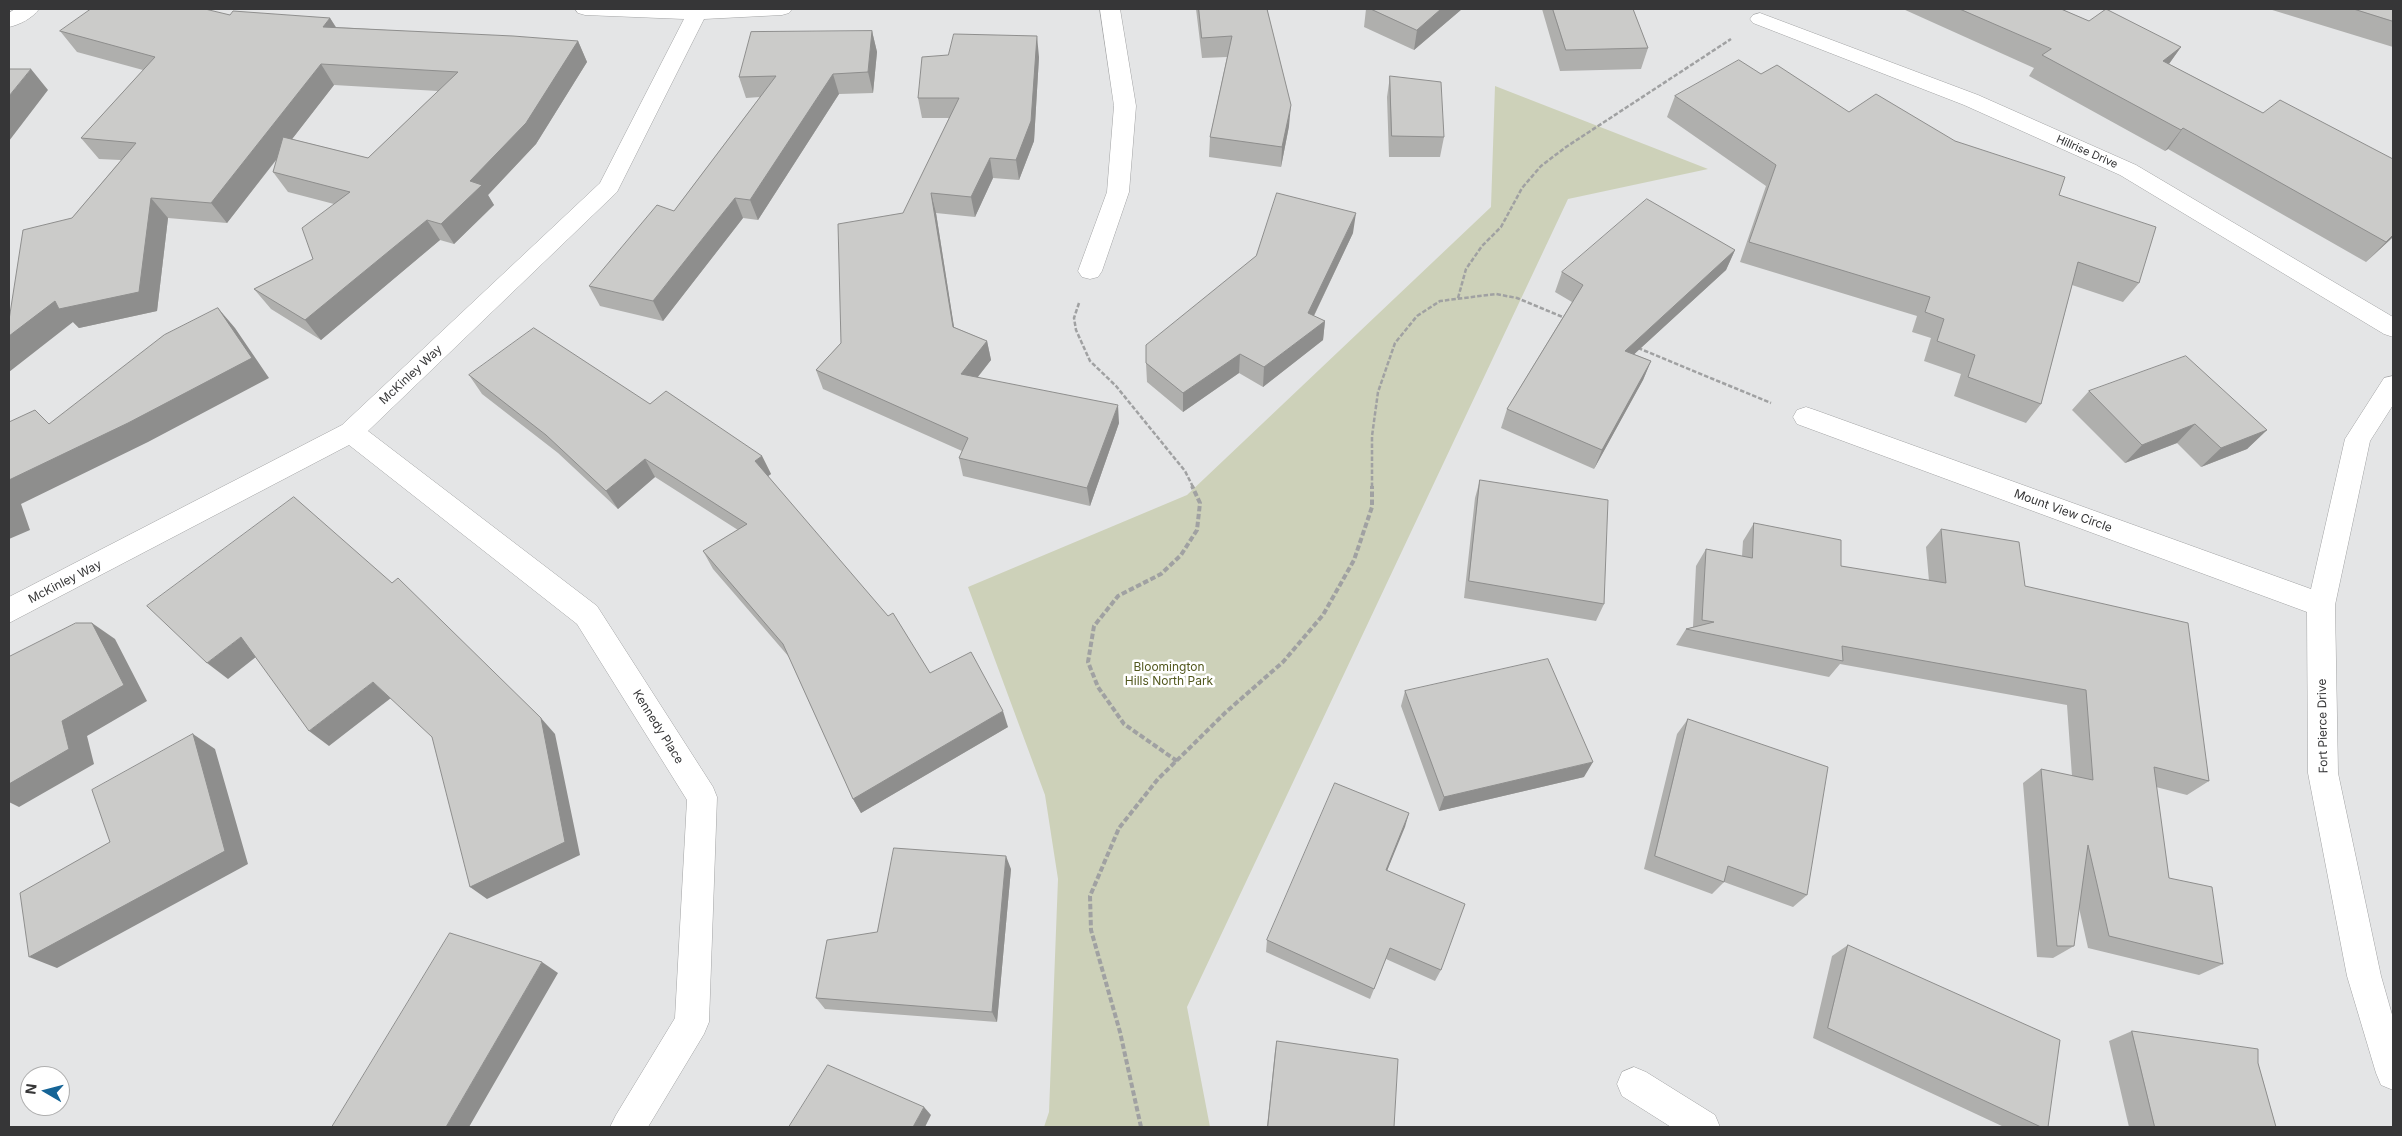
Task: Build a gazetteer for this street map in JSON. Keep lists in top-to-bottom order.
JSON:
{
  "streets": {
    "street": [
      "Hillrise Drive",
      "McKinley Way",
      "Mount View Circle",
      "Fort Pierce Drive",
      "Kennedy Place"
    ]
  },
  "crossings": [
    ["McKinley Way", "Kennedy Place"],
    ["Mount View Circle", "Fort Pierce Drive"]
  ],
  "parks": ["Bloomington Hills North Park"],
  "north": "left"
}
